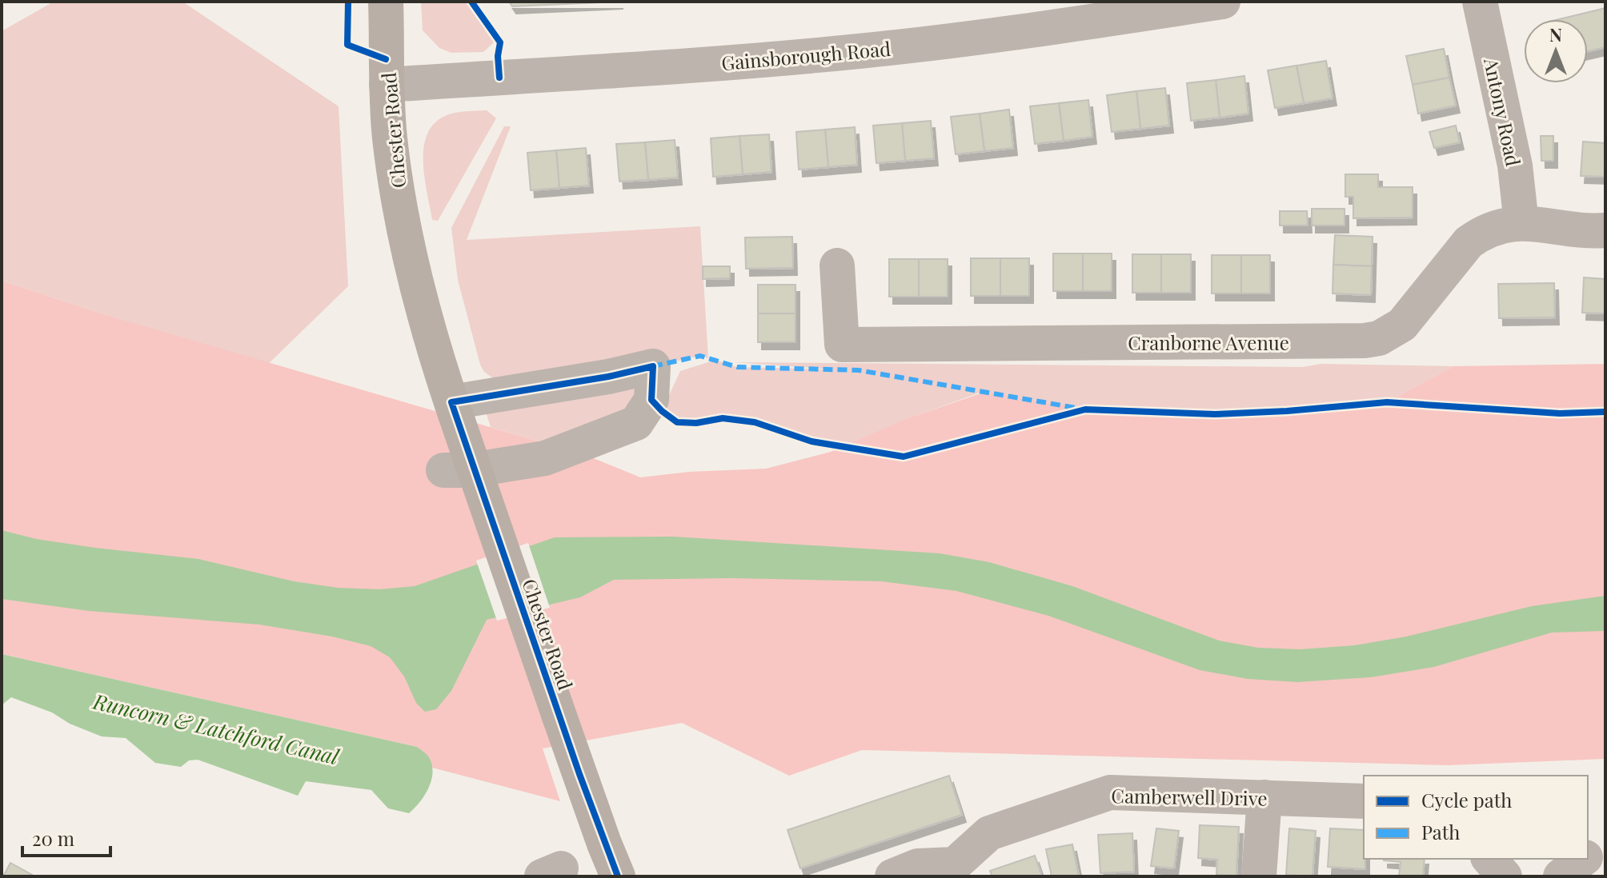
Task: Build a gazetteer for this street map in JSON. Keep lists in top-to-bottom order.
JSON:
{
  "streets": {
    "highway": ["Chester Road"],
    "street": [
      "Gainsborough Road",
      "Antony Road",
      "Cranborne Avenue",
      "Camberwell Drive"
    ]
  },
  "crossings": [
    ["Gainsborough Road", "Chester Road"],
    ["Antony Road", "Cranborne Avenue"]
  ],
  "water": ["Runcorn & Latchford Canal"],
  "legend": ["Cycle path", "Path"],
  "scale_bar": "20 m",
  "north": "top"
}
